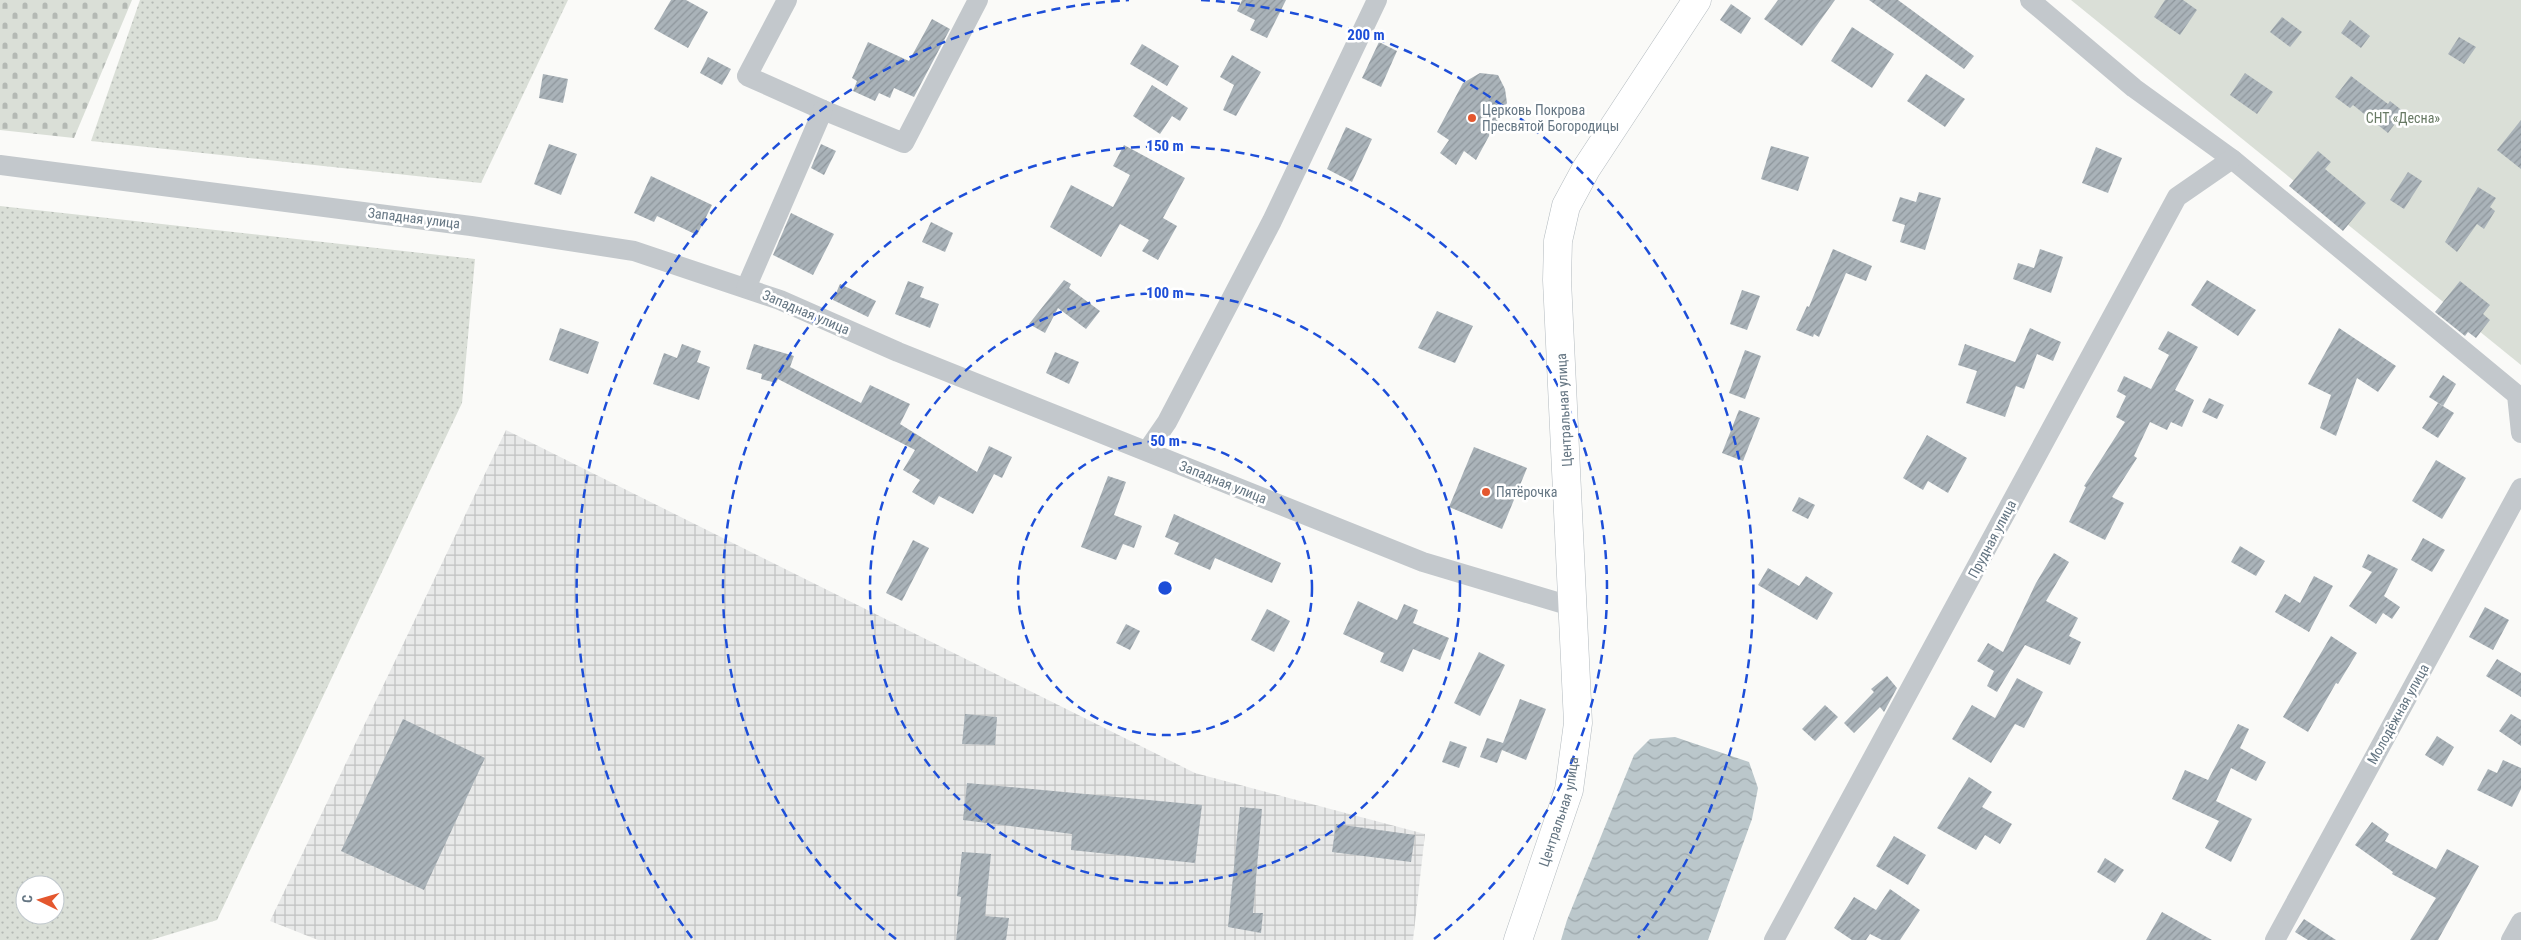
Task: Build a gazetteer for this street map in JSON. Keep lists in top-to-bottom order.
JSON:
{
  "streets": {
    "street": [
      "Западная улица",
      "Центральная улица",
      "Прудная улица",
      "Молодёжная улица"
    ]
  },
  "crossings": [
    ["Западная улица", "Центральная улица"]
  ],
  "parks": ["СНТ «Десна»"],
  "places": ["Церковь Покрова Пресвятой Богородицы", "Пятёрочка"],
  "north": "left",
  "rings": [
    "200 m",
    "150 m",
    "100 m",
    "50 m"
  ]
}
